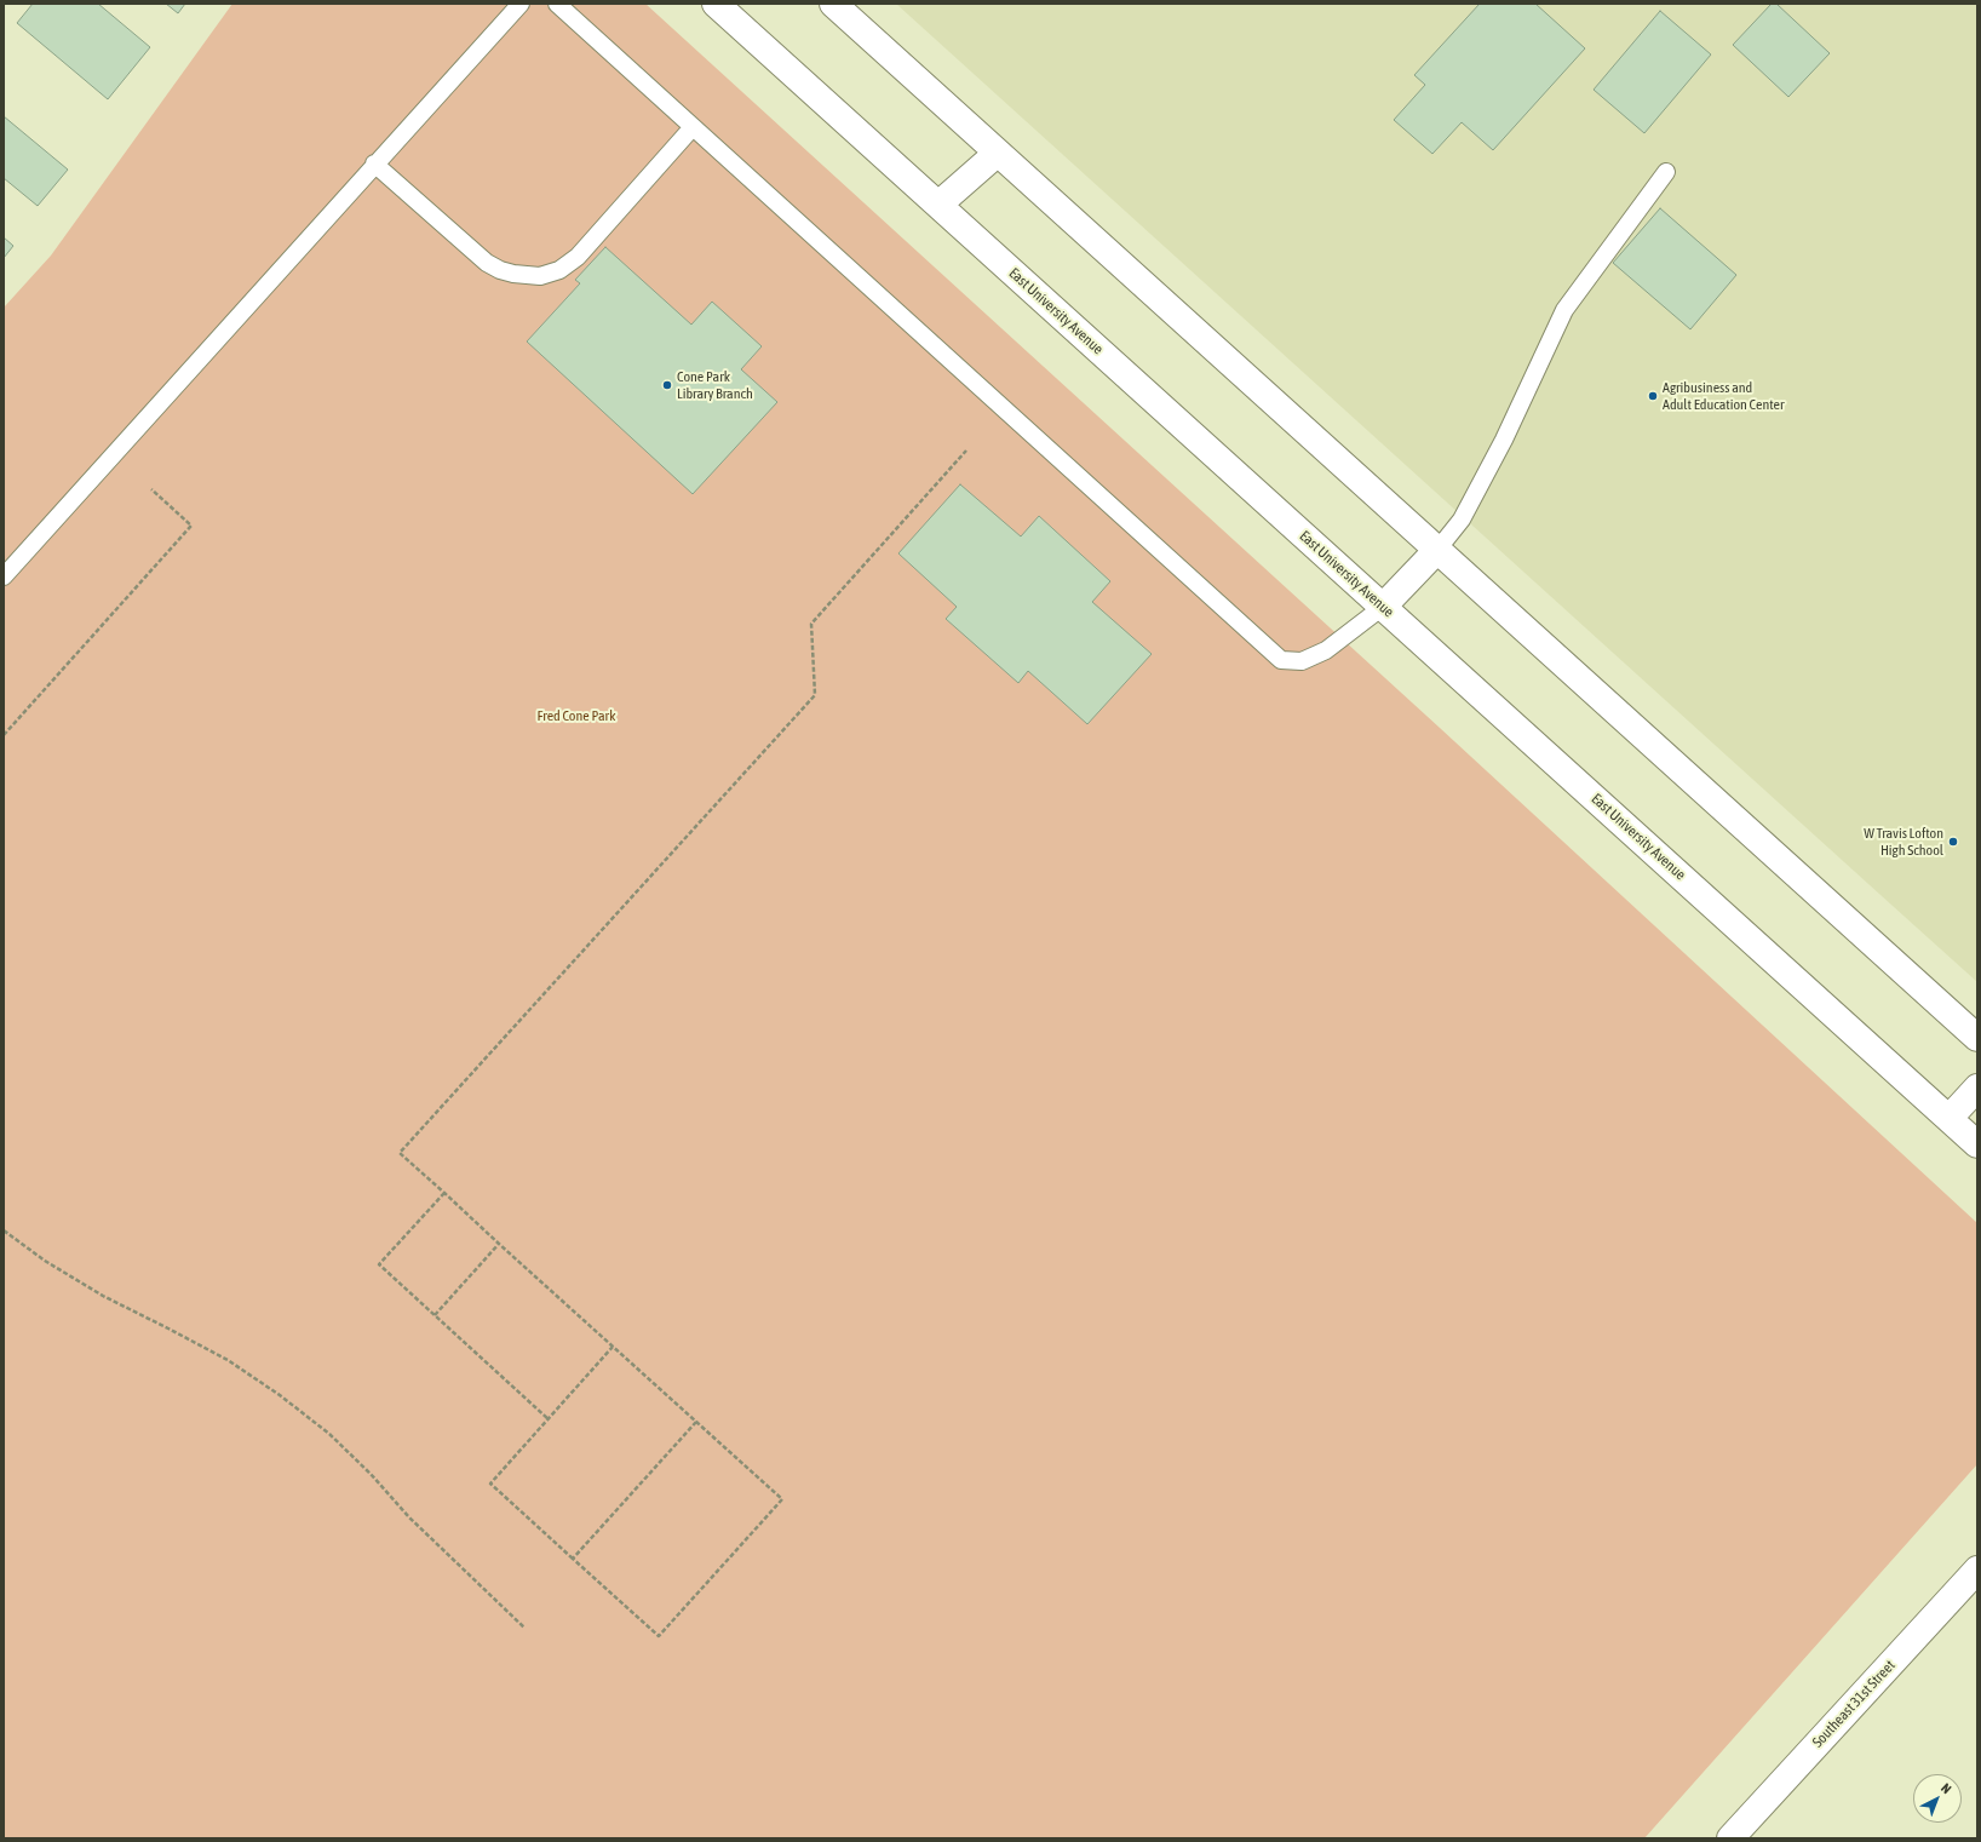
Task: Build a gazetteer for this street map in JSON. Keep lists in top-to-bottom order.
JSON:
{
  "streets": {
    "main road": ["East University Avenue", "Southeast 31st Street"]
  },
  "parks": ["Fred Cone Park"],
  "places": ["Cone Park Library Branch", "Agribusiness and Adult Education Center", "W Travis Lofton High School"],
  "north": "top right"
}
